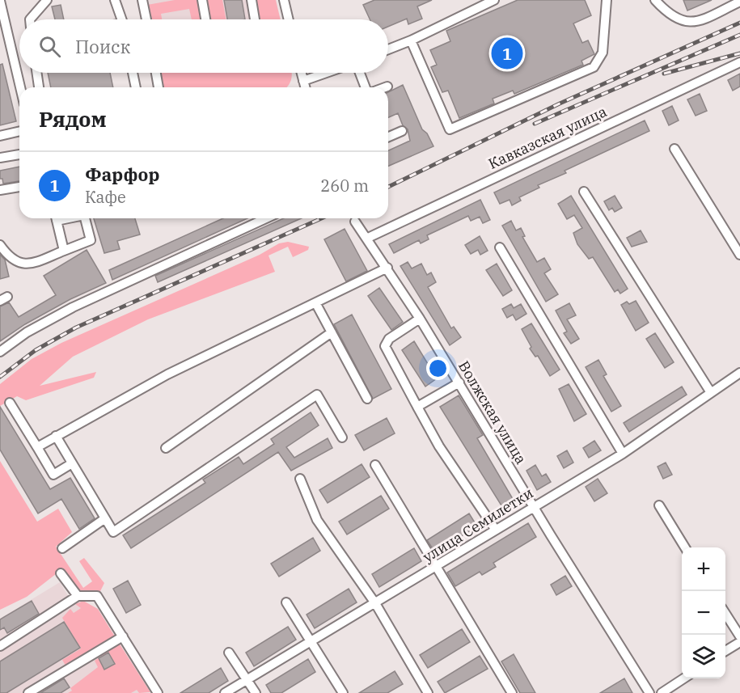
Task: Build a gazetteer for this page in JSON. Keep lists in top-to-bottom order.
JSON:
{
  "streets": {
    "street": ["Кавказская улица", "Волжская улица", "улица Семилетки"]
  },
  "crossings": [
    ["Кавказская улица", "Волжская улица"],
    ["Волжская улица", "улица Семилетки"]
  ],
  "page": {
    "search": "Поиск",
    "pins": "1",
    "heading": "Рядом",
    "list": [
      {
        "mark": "1",
        "name": "Фарфор",
        "note": "Кафе",
        "value": "260 m"
      }
    ],
    "map_buttons": ["+", "−"]
  }
}
